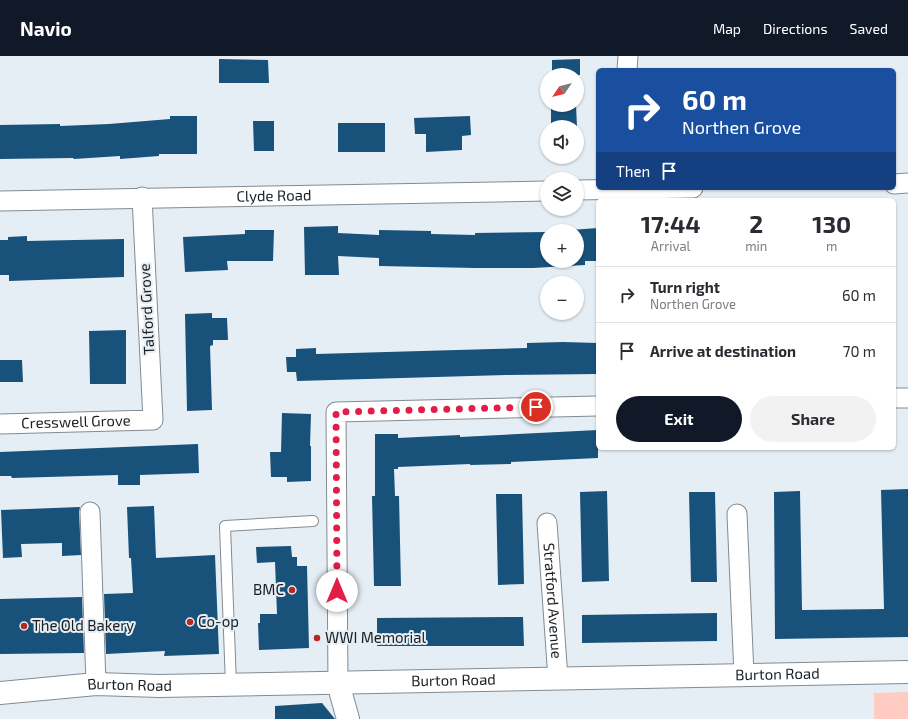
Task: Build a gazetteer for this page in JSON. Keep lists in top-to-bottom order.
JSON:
{
  "streets": {
    "street": [
      "Clyde Road",
      "Talford Grove",
      "Cresswell Grove",
      "Stratford Avenue",
      "Burton Road"
    ]
  },
  "crossings": [
    ["Clyde Road", "Talford Grove"],
    ["Talford Grove", "Cresswell Grove"],
    ["Stratford Avenue", "Burton Road"]
  ],
  "places": [
    "BMC",
    "Co-op",
    "The Old Bakery",
    "WWI Memorial"
  ],
  "north": "bottom left",
  "page": {
    "header": "Navio",
    "nav": ["Map", "Directions", "Saved"],
    "map_buttons": ["+", "−"],
    "turn": ["60 m", "Northen Grove"],
    "then": "Then",
    "eta": [
      "17:44",
      "Arrival",
      "2",
      "min",
      "130",
      "m"
    ],
    "list": [
      {
        "name": "Turn right",
        "note": "Northen Grove",
        "value": "60 m"
      },
      {
        "name": "Arrive at destination",
        "value": "70 m"
      }
    ],
    "buttons": ["Exit", "Share"]
  }
}
